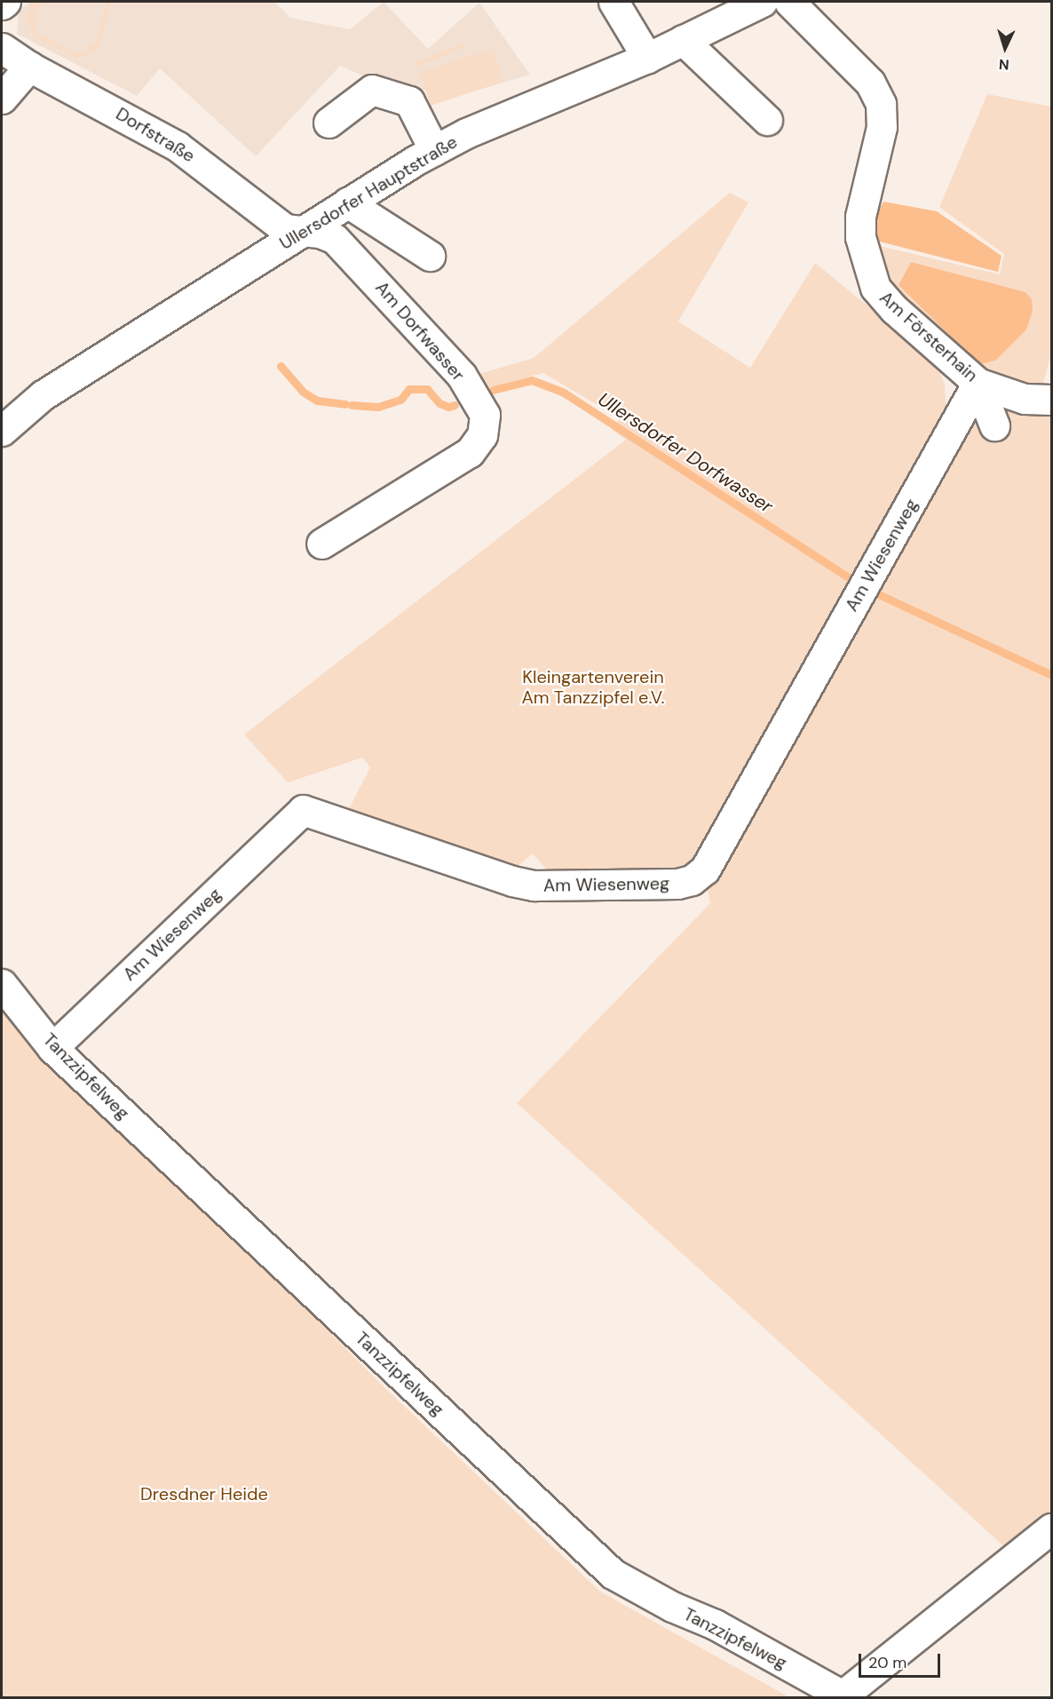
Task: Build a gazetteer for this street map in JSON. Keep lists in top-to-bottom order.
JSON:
{
  "streets": {
    "street": [
      "Dorfstraße",
      "Ullersdorfer Hauptstraße",
      "Am Dorfwasser",
      "Am Försterhain",
      "Am Wiesenweg",
      "Tanzzipfelweg"
    ]
  },
  "crossings": [
    ["Dorfstraße", "Ullersdorfer Hauptstraße"],
    ["Dorfstraße", "Am Dorfwasser"],
    ["Ullersdorfer Hauptstraße", "Am Dorfwasser"],
    ["Am Försterhain", "Am Wiesenweg"],
    ["Am Wiesenweg", "Tanzzipfelweg"]
  ],
  "water": ["Ullersdorfer Dorfwasser"],
  "parks": ["Kleingartenverein Am Tanzzipfel e.V.", "Dresdner Heide"],
  "scale_bar": "20 m",
  "north": "bottom"
}
